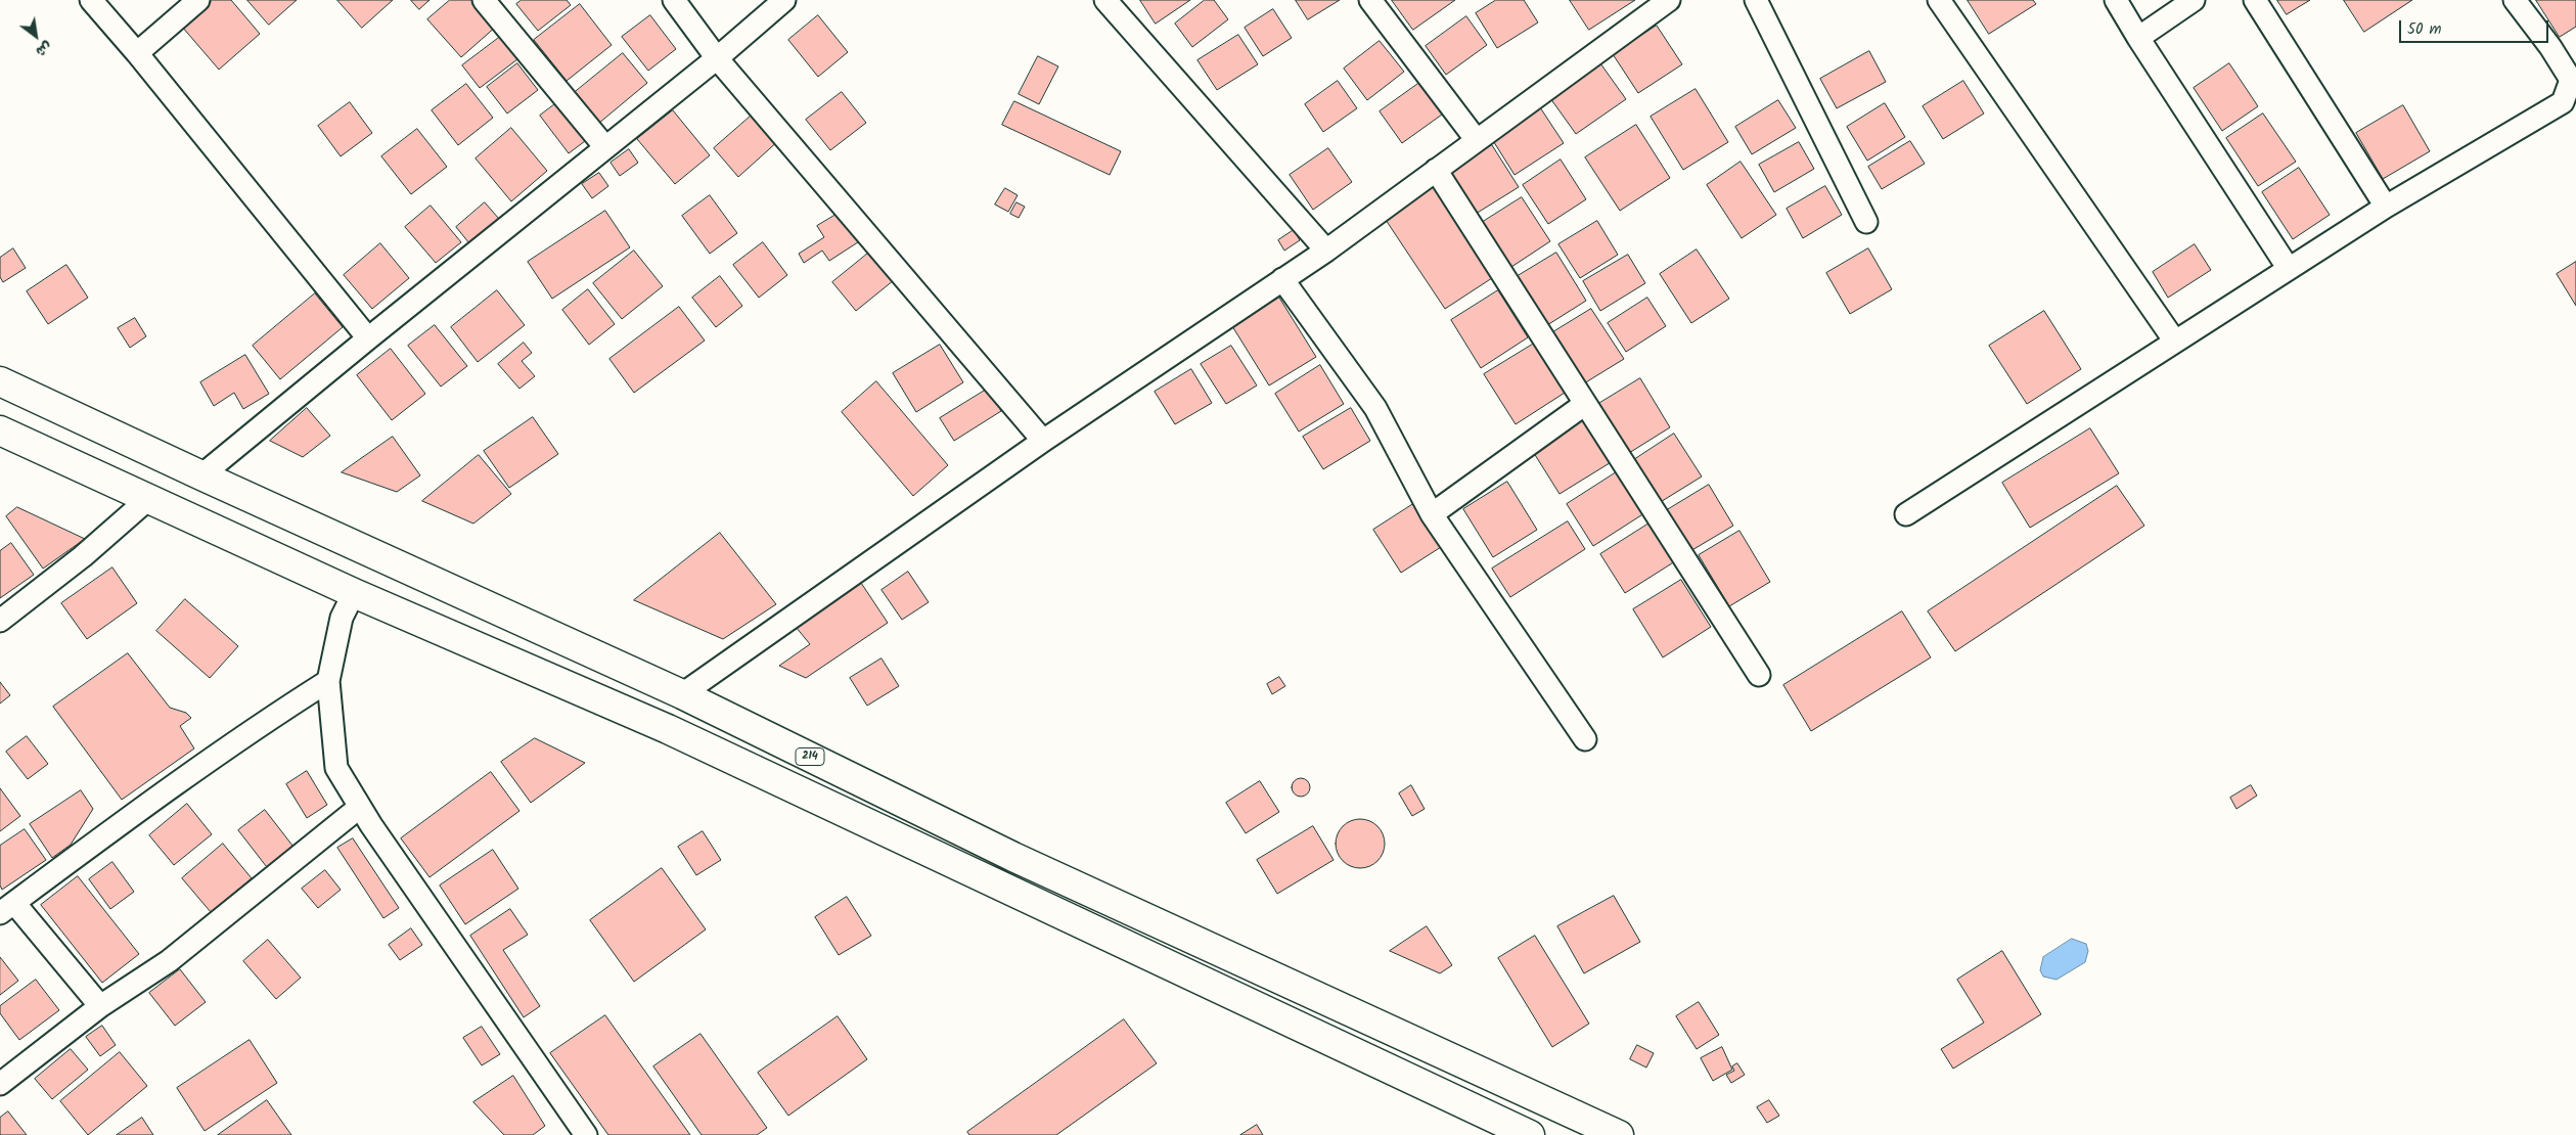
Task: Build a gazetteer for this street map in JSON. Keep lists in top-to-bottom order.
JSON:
{
  "streets": {
    "highway": ["214"]
  },
  "scale_bar": "50 m",
  "north": "bottom right"
}
